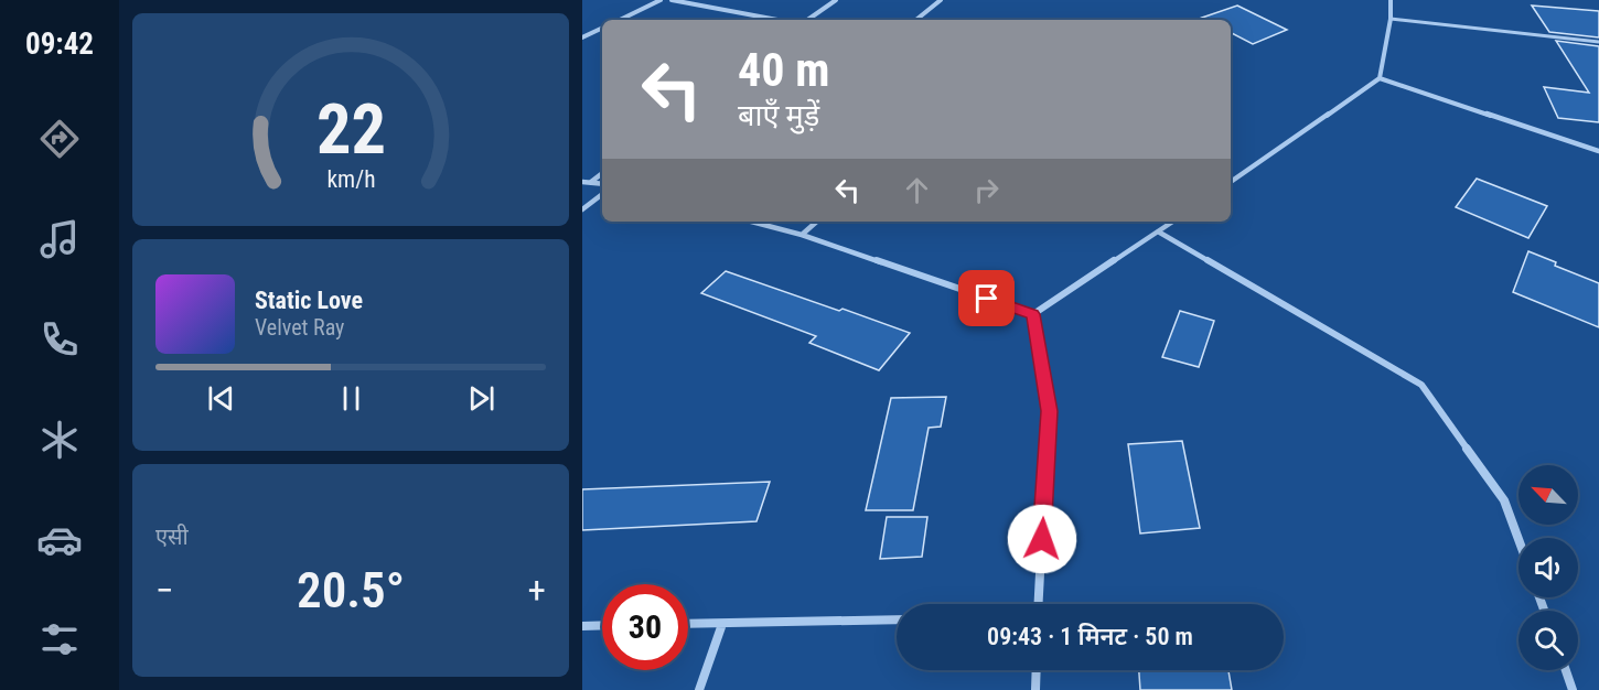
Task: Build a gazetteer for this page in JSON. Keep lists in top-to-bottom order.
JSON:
{
  "north": "top left",
  "page": {
    "tabs": "09:42",
    "turn": ["40 m", "बाएँ मुड़ें"],
    "song": ["Static Love", "Velvet Ray"],
    "tile": "एसी",
    "heat": ["−", "20.5°", "+"],
    "limit": "30",
    "trip": "09:43 · 1 मिनट · 50 m",
    "gauge": ["22", "km/h"]
  }
}
